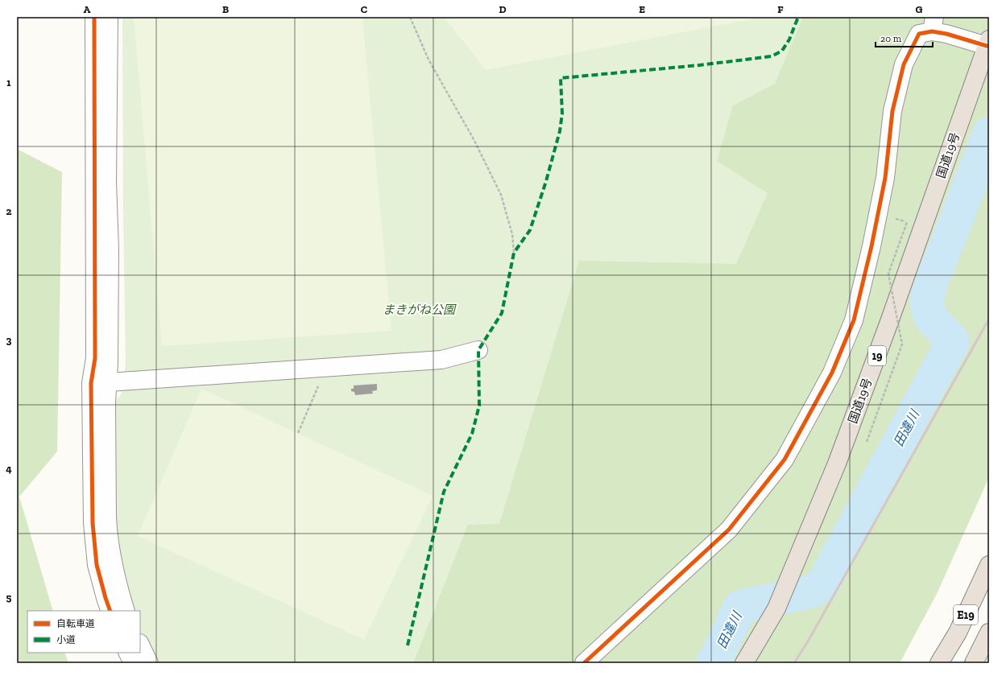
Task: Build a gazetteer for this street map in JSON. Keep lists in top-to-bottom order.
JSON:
{
  "streets": {
    "highway": ["国道19号", "19", "E19"]
  },
  "water": ["田違川"],
  "parks": ["まきがね公園"],
  "legend": ["自転車道", "小道"],
  "scale_bar": "20 m",
  "grid": {
    "columns": [
      "A",
      "B",
      "C",
      "D",
      "E",
      "F",
      "G"
    ],
    "rows": [
      "1",
      "2",
      "3",
      "4",
      "5"
    ]
  }
}
